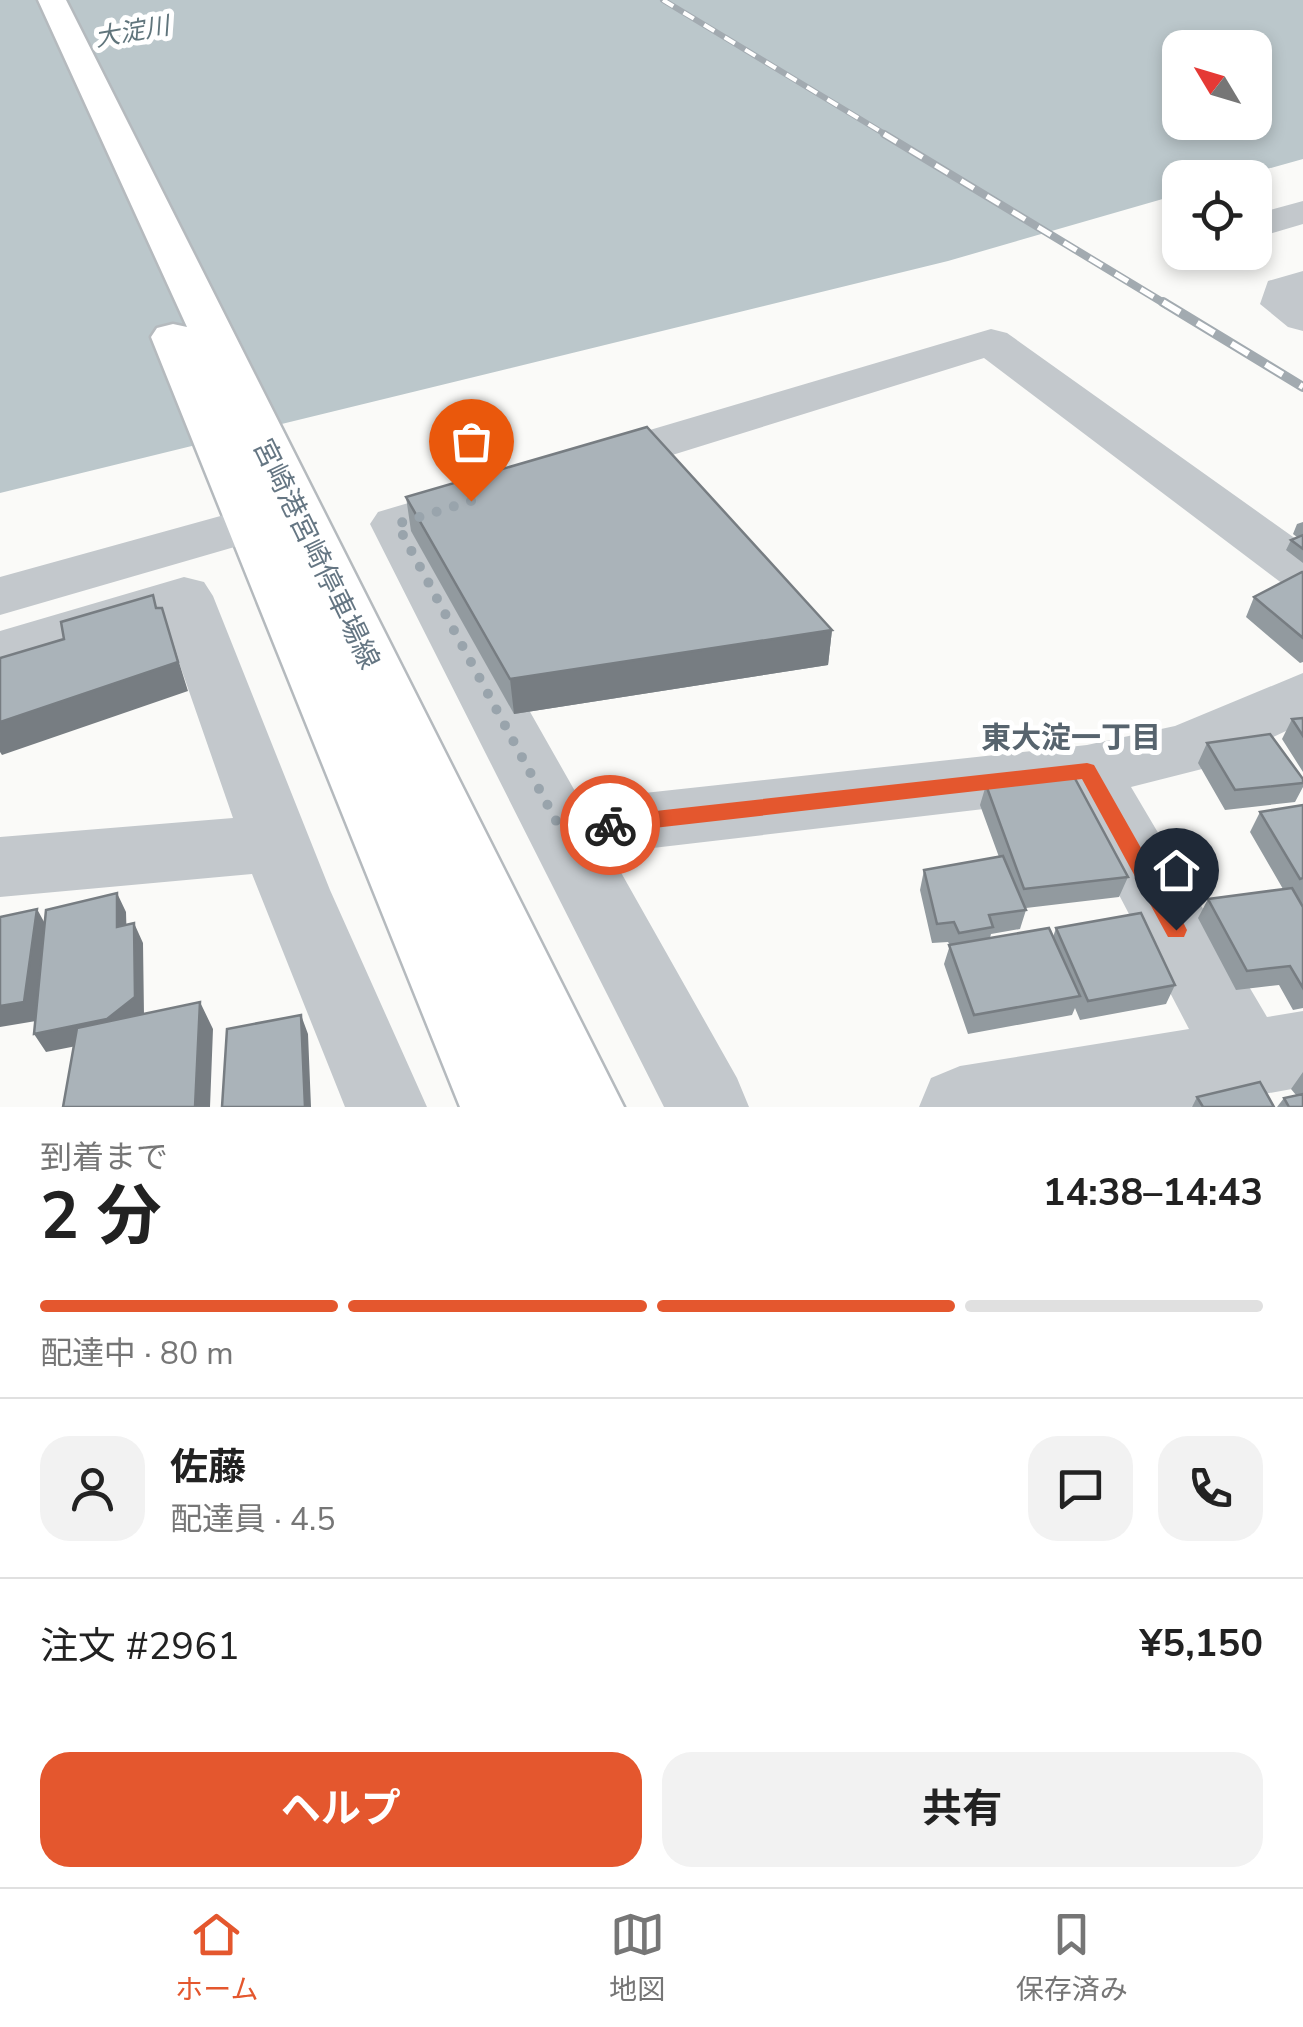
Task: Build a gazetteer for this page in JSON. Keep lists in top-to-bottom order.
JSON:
{
  "streets": {
    "main road": ["宮崎港宮崎停車場線"]
  },
  "districts": ["東大淀一丁目"],
  "water": ["大淀川"],
  "north": "top left",
  "page": {
    "heading": ["2 分", "到着まで", "14:38–14:43"],
    "panel": [
      "佐藤",
      "配達員 · 4.5",
      "注文 #2961",
      "¥5,150"
    ],
    "bar": "配達中 · 80 m",
    "buttons": ["ヘルプ", "共有"],
    "tabs": ["ホーム", "地図", "保存済み"]
  }
}
